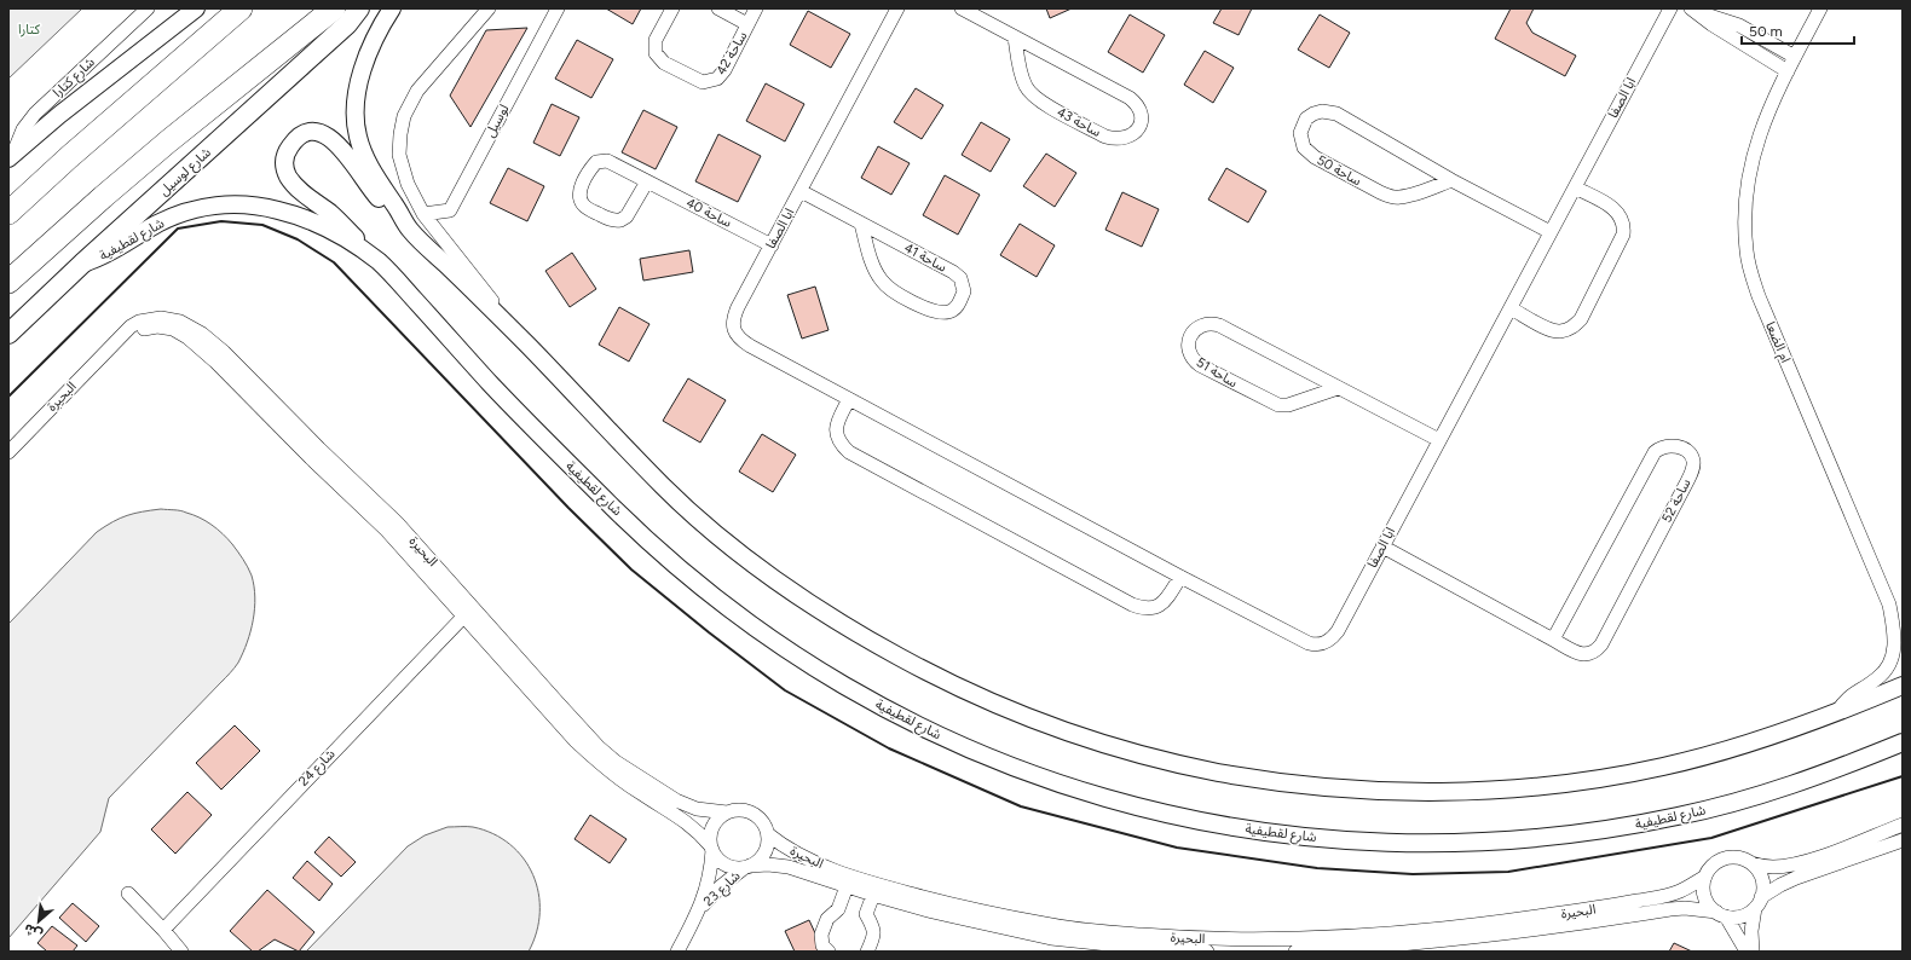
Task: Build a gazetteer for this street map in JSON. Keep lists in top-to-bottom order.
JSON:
{
  "streets": {
    "main road": ["شارع لوسيل"],
    "street": [
      "ساحة 42",
      "شارع كتارا",
      "ابا الصفا",
      "لوسيل",
      "ساحة 43",
      "ساحة 50",
      "ساحة 40",
      "شارع لقطيفية",
      "ساحة 41",
      "ام الضعا",
      "ساحة 51",
      "البحيرة",
      "ساحة 52",
      "شارع 24",
      "شارع 23"
    ]
  },
  "crossings": [
    ["ابا الصفا", "ساحة 50"],
    ["ابا الصفا", "ساحة 40"],
    ["ابا الصفا", "ساحة 41"],
    ["ابا الصفا", "ساحة 51"],
    ["ابا الصفا", "ساحة 52"],
    ["شارع لوسيل", "شارع لقطيفية"],
    ["البحيرة", "شارع 24"],
    ["البحيرة", "شارع 23"]
  ],
  "parks": ["كتارا"],
  "scale_bar": "50 m",
  "north": "bottom left"
}
